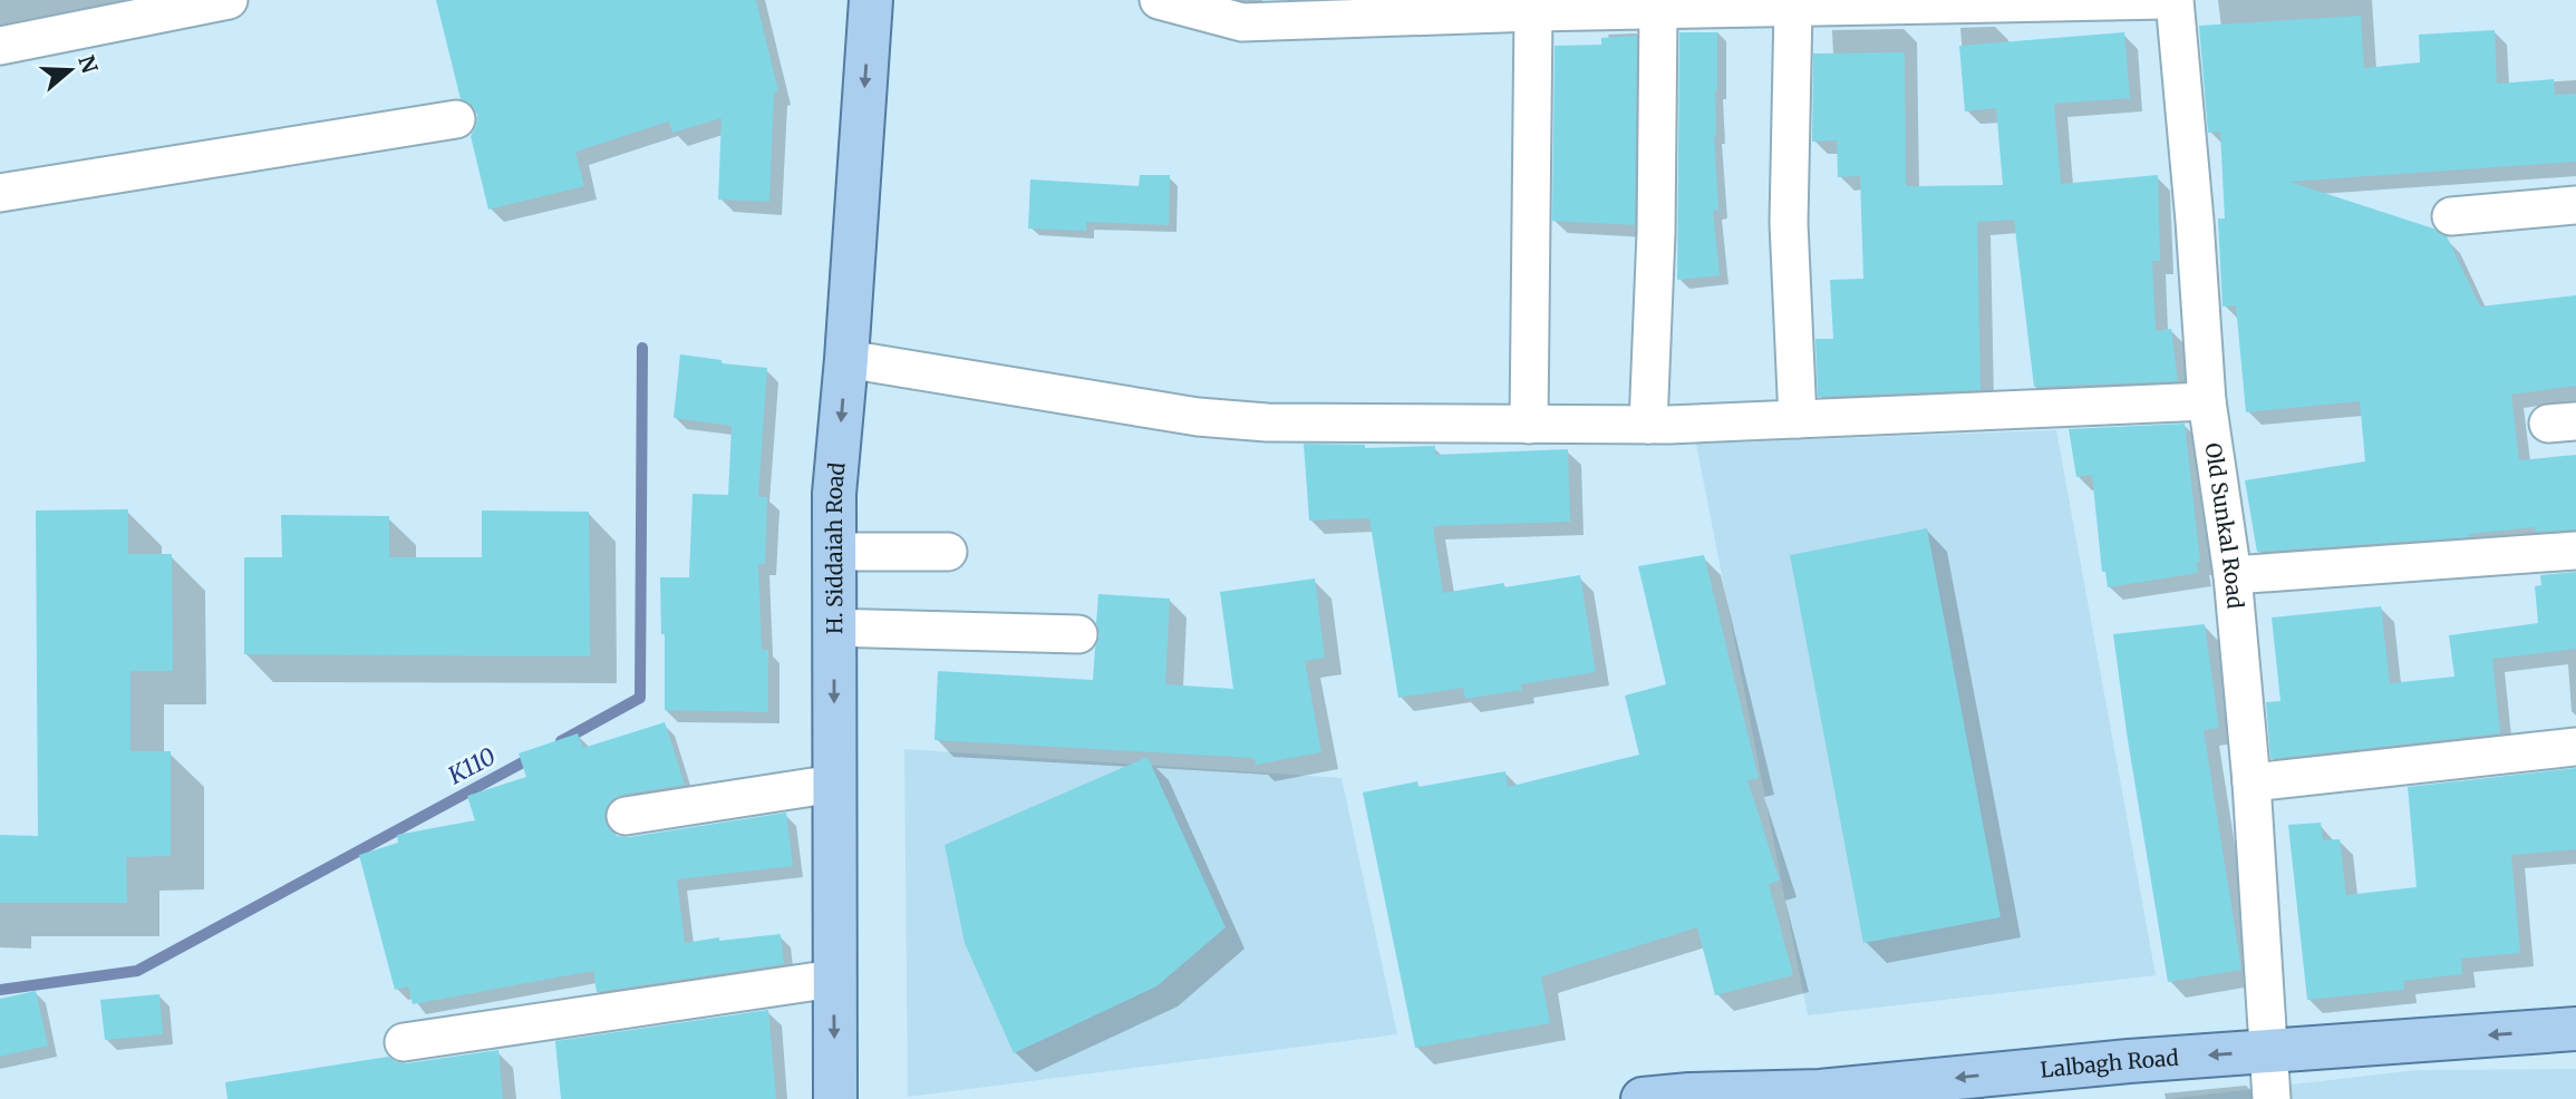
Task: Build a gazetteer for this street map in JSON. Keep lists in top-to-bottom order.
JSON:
{
  "streets": {
    "main road": ["H. Siddaiah Road", "Lalbagh Road"],
    "street": ["Old Sunkal Road"]
  },
  "crossings": [
    ["Old Sunkal Road", "Lalbagh Road"]
  ],
  "one_way": ["H. Siddaiah Road", "Lalbagh Road"],
  "water": ["K110"],
  "north": "right"
}
